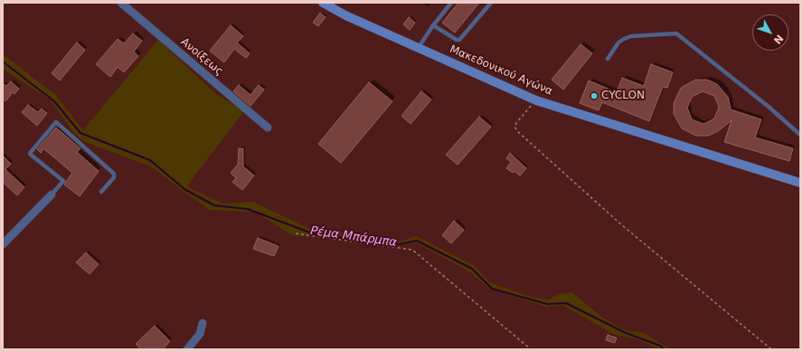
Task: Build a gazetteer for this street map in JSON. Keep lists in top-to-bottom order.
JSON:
{
  "streets": {
    "main road": ["Μακεδονικού Αγώνα"],
    "street": ["Ανοίξεως"]
  },
  "water": ["Ρέμα Μπάρμπα"],
  "places": ["CYCLON"],
  "north": "bottom right"
}
